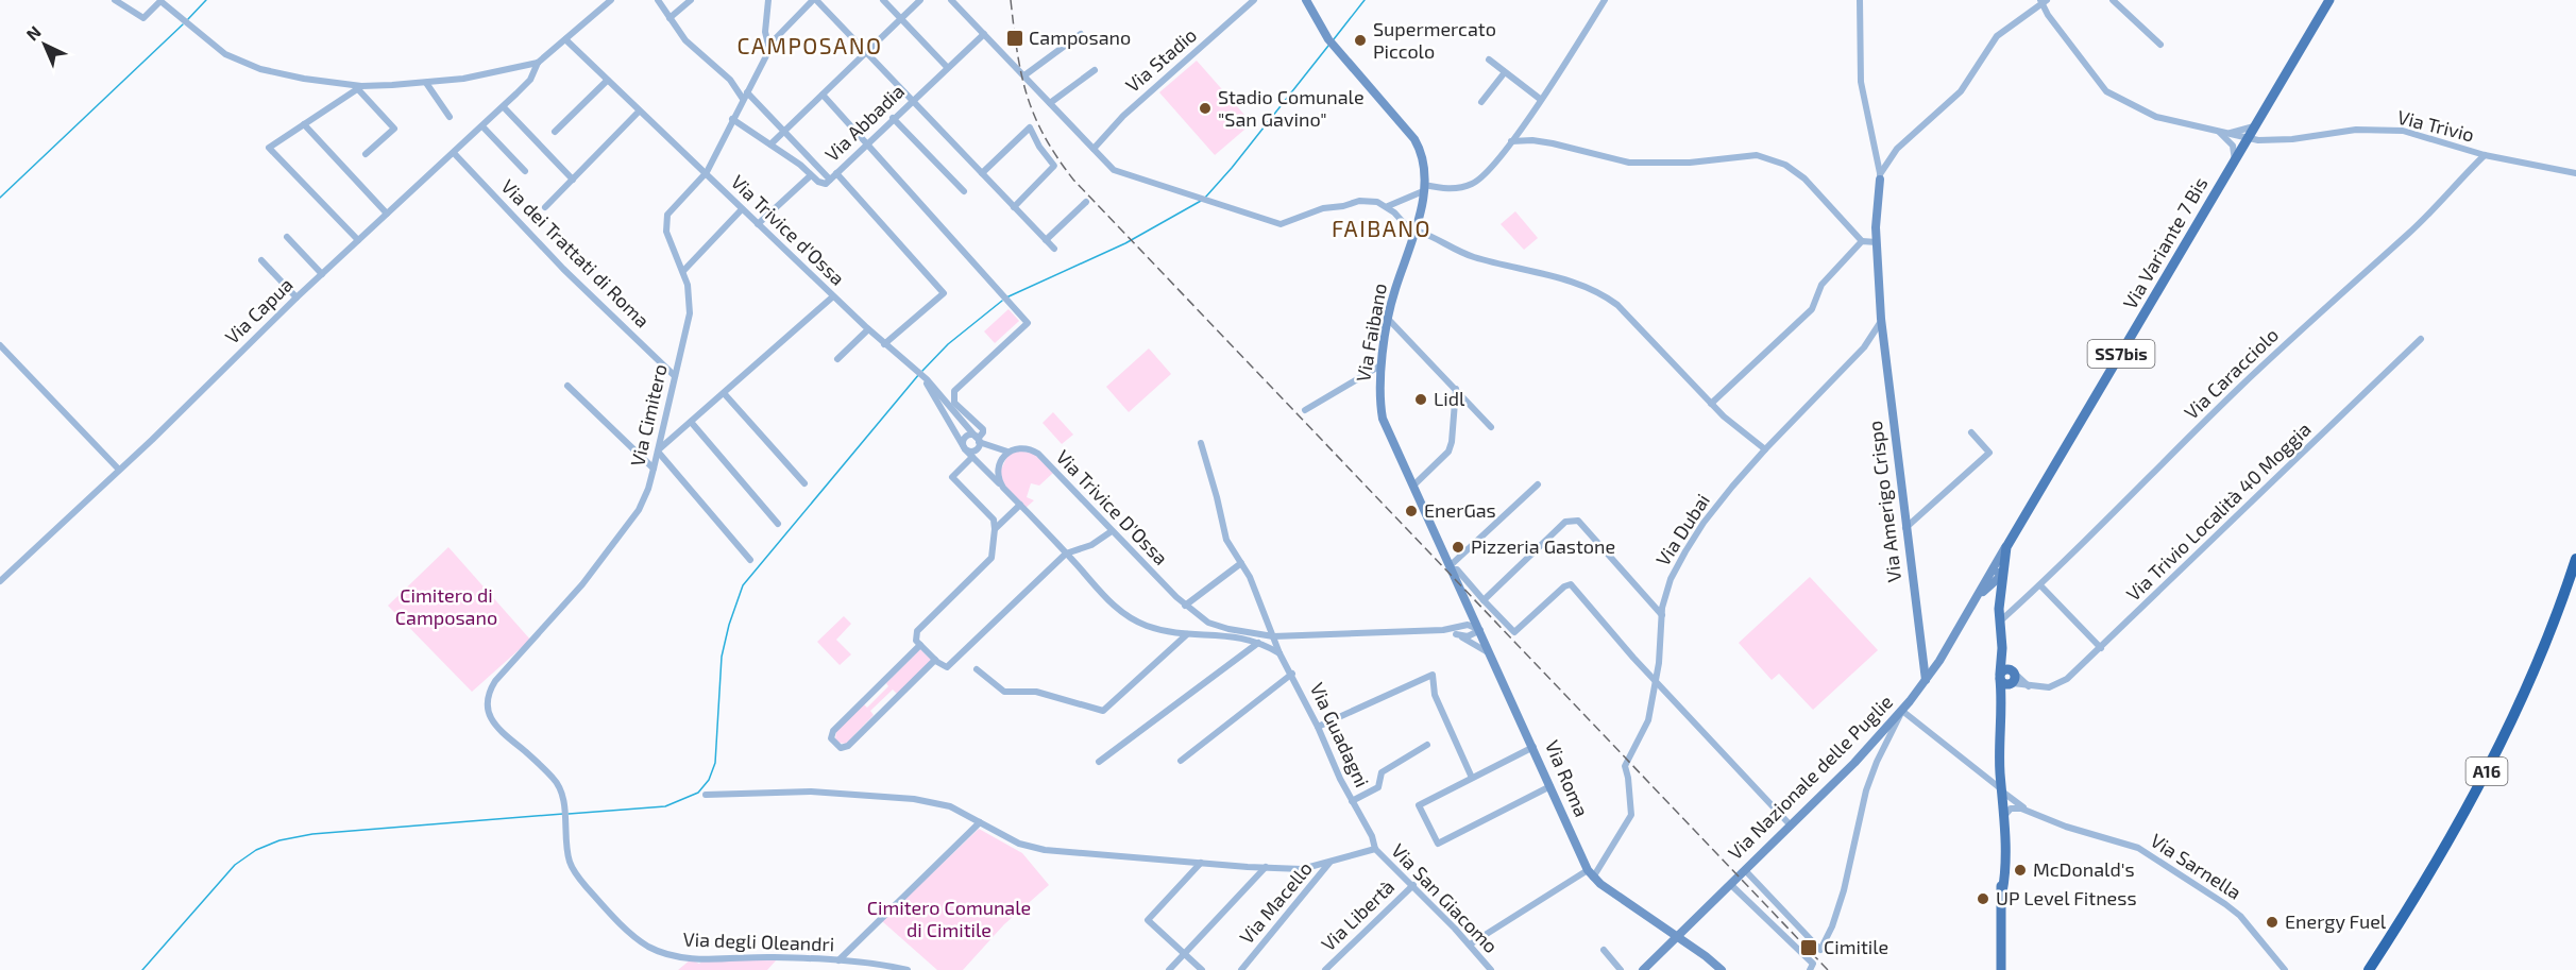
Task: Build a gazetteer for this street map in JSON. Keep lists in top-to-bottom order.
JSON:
{
  "streets": {
    "highway": ["A16"],
    "main road": ["Via Variante 7 Bis", "SS7bis"],
    "street": [
      "Via Stadio",
      "Via Abbadia",
      "Via Trivio",
      "Via Trivice d'Ossa",
      "Via dei Trattati di Roma",
      "Via Capua",
      "Via Faibano",
      "Via Caracciolo",
      "Via Cimitero",
      "Via Amerigo Crispo",
      "Via Trivice D'Ossa",
      "Via Trivio Località 40 Moggia",
      "Via Dubai",
      "Via Guadagni",
      "Via Nazionale delle Puglie",
      "Via Roma",
      "Via Sarnella",
      "Via San Giacomo",
      "Via Macello",
      "Via Libertà",
      "Via degli Oleandri"
    ]
  },
  "crossings": [
    ["Via Abbadia", "Via Cimitero"],
    ["Via Trivio", "Via Variante 7 Bis"],
    ["Via Trivio", "Via Caracciolo"],
    ["Via Trivice d'Ossa", "Via Cimitero"],
    ["Via Variante 7 Bis", "Via Caracciolo"],
    ["Via Variante 7 Bis", "Via Trivio Località 40 Moggia"],
    ["Via Variante 7 Bis", "Via Nazionale delle Puglie"],
    ["Via Variante 7 Bis", "Via Sarnella"],
    ["Via dei Trattati di Roma", "Via Capua"],
    ["Via dei Trattati di Roma", "Via Cimitero"],
    ["Via Faibano", "Via Roma"],
    ["Via Caracciolo", "Via Trivio Località 40 Moggia"],
    ["Via Cimitero", "Via degli Oleandri"],
    ["Via Amerigo Crispo", "Via Dubai"],
    ["Via Amerigo Crispo", "Via Nazionale delle Puglie"],
    ["Via Trivice D'Ossa", "Via Guadagni"],
    ["Via Trivice D'Ossa", "Via Roma"],
    ["Via Dubai", "Via Roma"],
    ["Via Guadagni", "Via San Giacomo"],
    ["Via Guadagni", "Via Macello"],
    ["Via San Giacomo", "Via Macello"],
    ["Via San Giacomo", "Via Libertà"]
  ],
  "districts": ["CAMPOSANO", "FAIBANO"],
  "parks": ["Cimitero di Camposano", "Cimitero Comunale di Cimitile"],
  "places": {
    "transit": ["Camposano", "Cimitile"],
    "other": [
      "Supermercato Piccolo",
      "Stadio Comunale \"San Gavino\"",
      "Lidl",
      "EnerGas",
      "Pizzeria Gastone",
      "McDonald's",
      "UP Level Fitness",
      "Energy Fuel"
    ]
  },
  "north": "top left"
}
